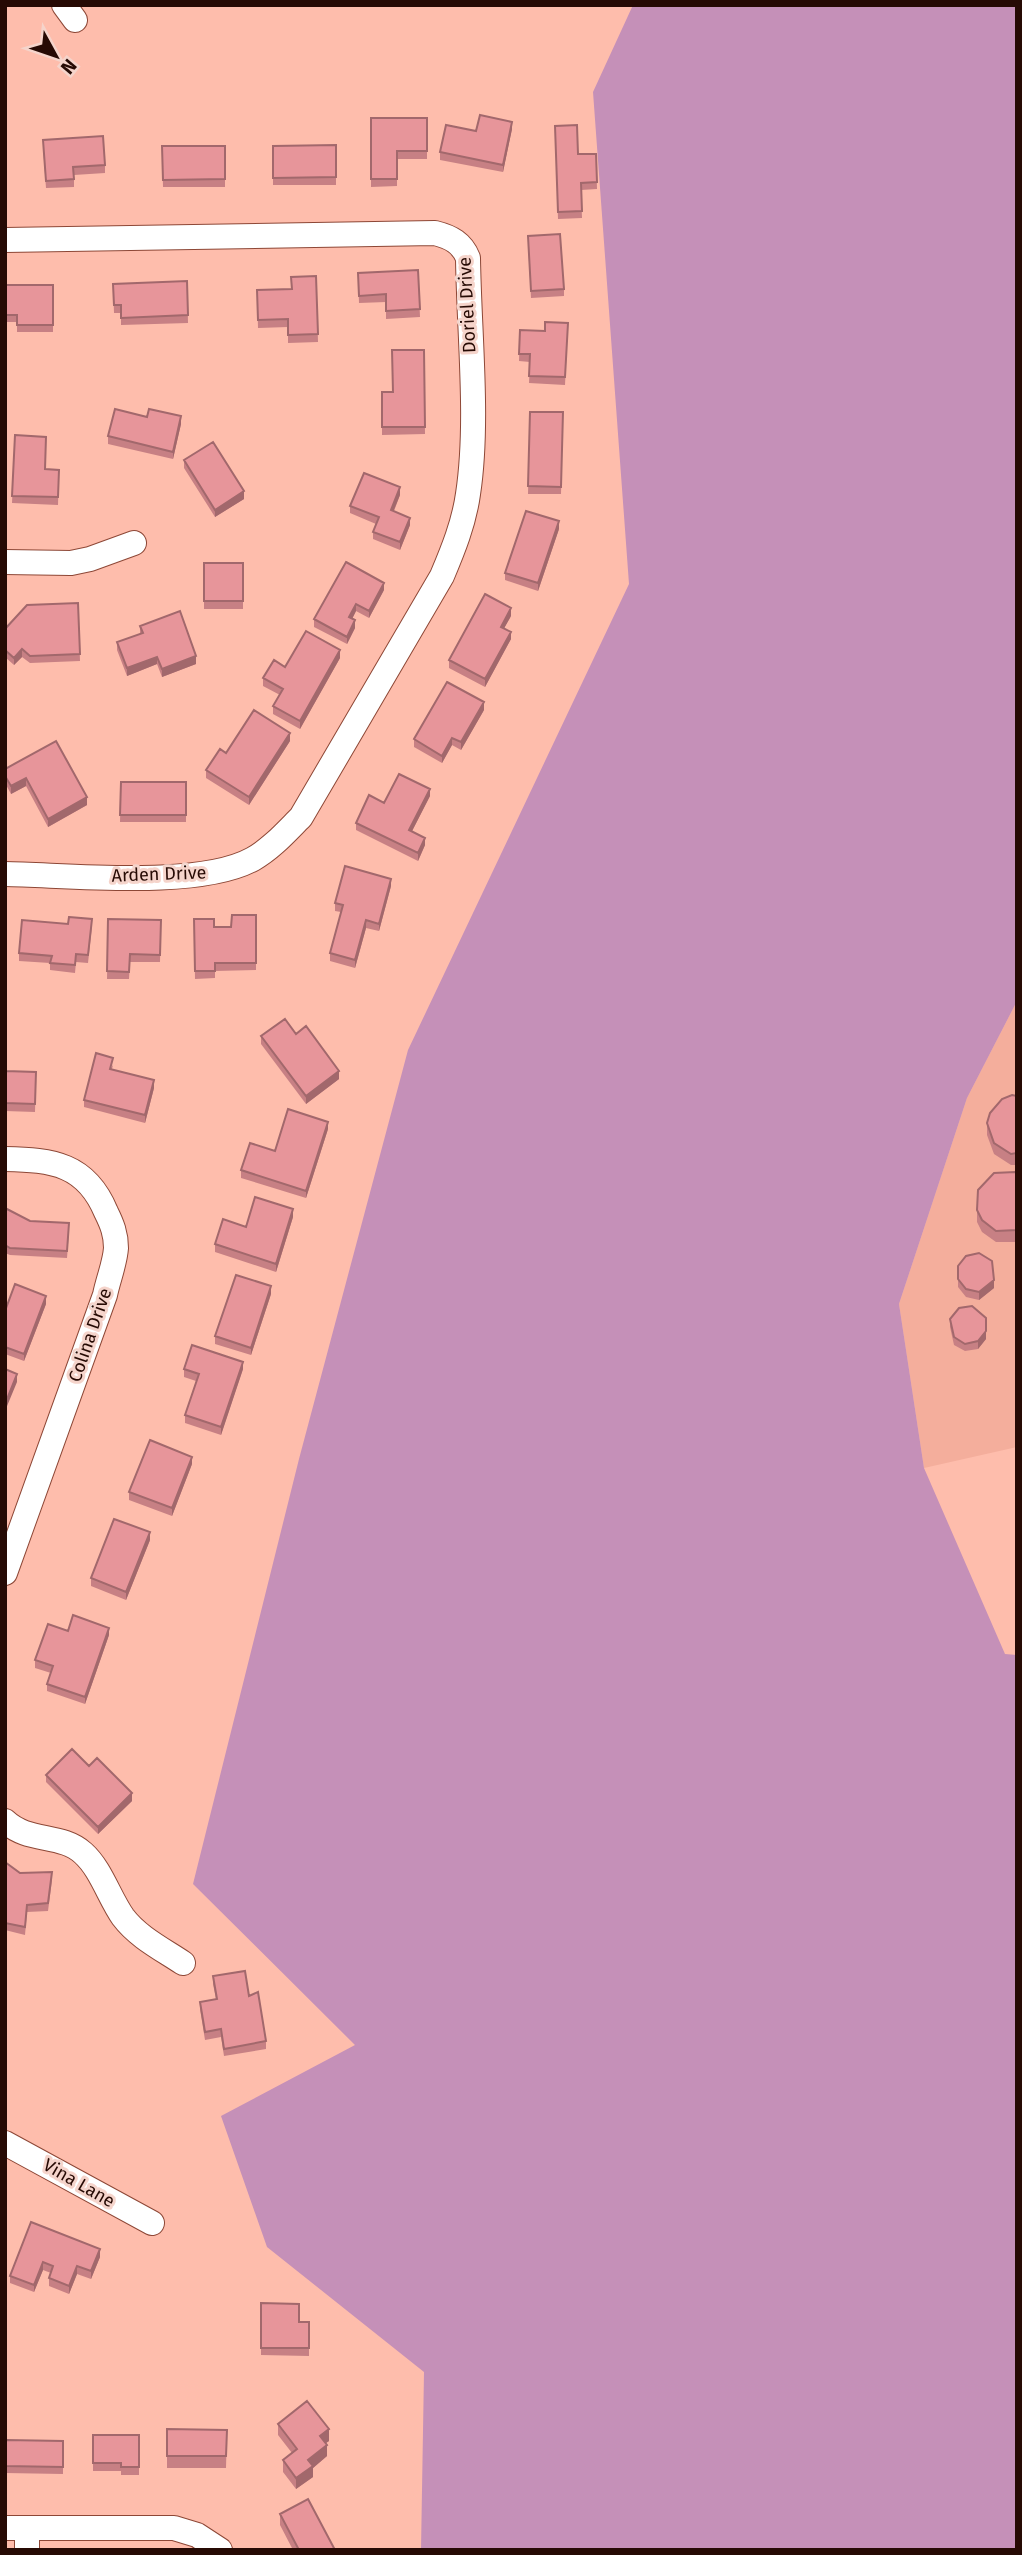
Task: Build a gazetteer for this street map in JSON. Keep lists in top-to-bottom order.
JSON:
{
  "streets": {
    "street": [
      "Doriel Drive",
      "Arden Drive",
      "Colina Drive",
      "Vina Lane"
    ]
  },
  "crossings": [
    ["Doriel Drive", "Arden Drive"]
  ],
  "north": "bottom right"
}
